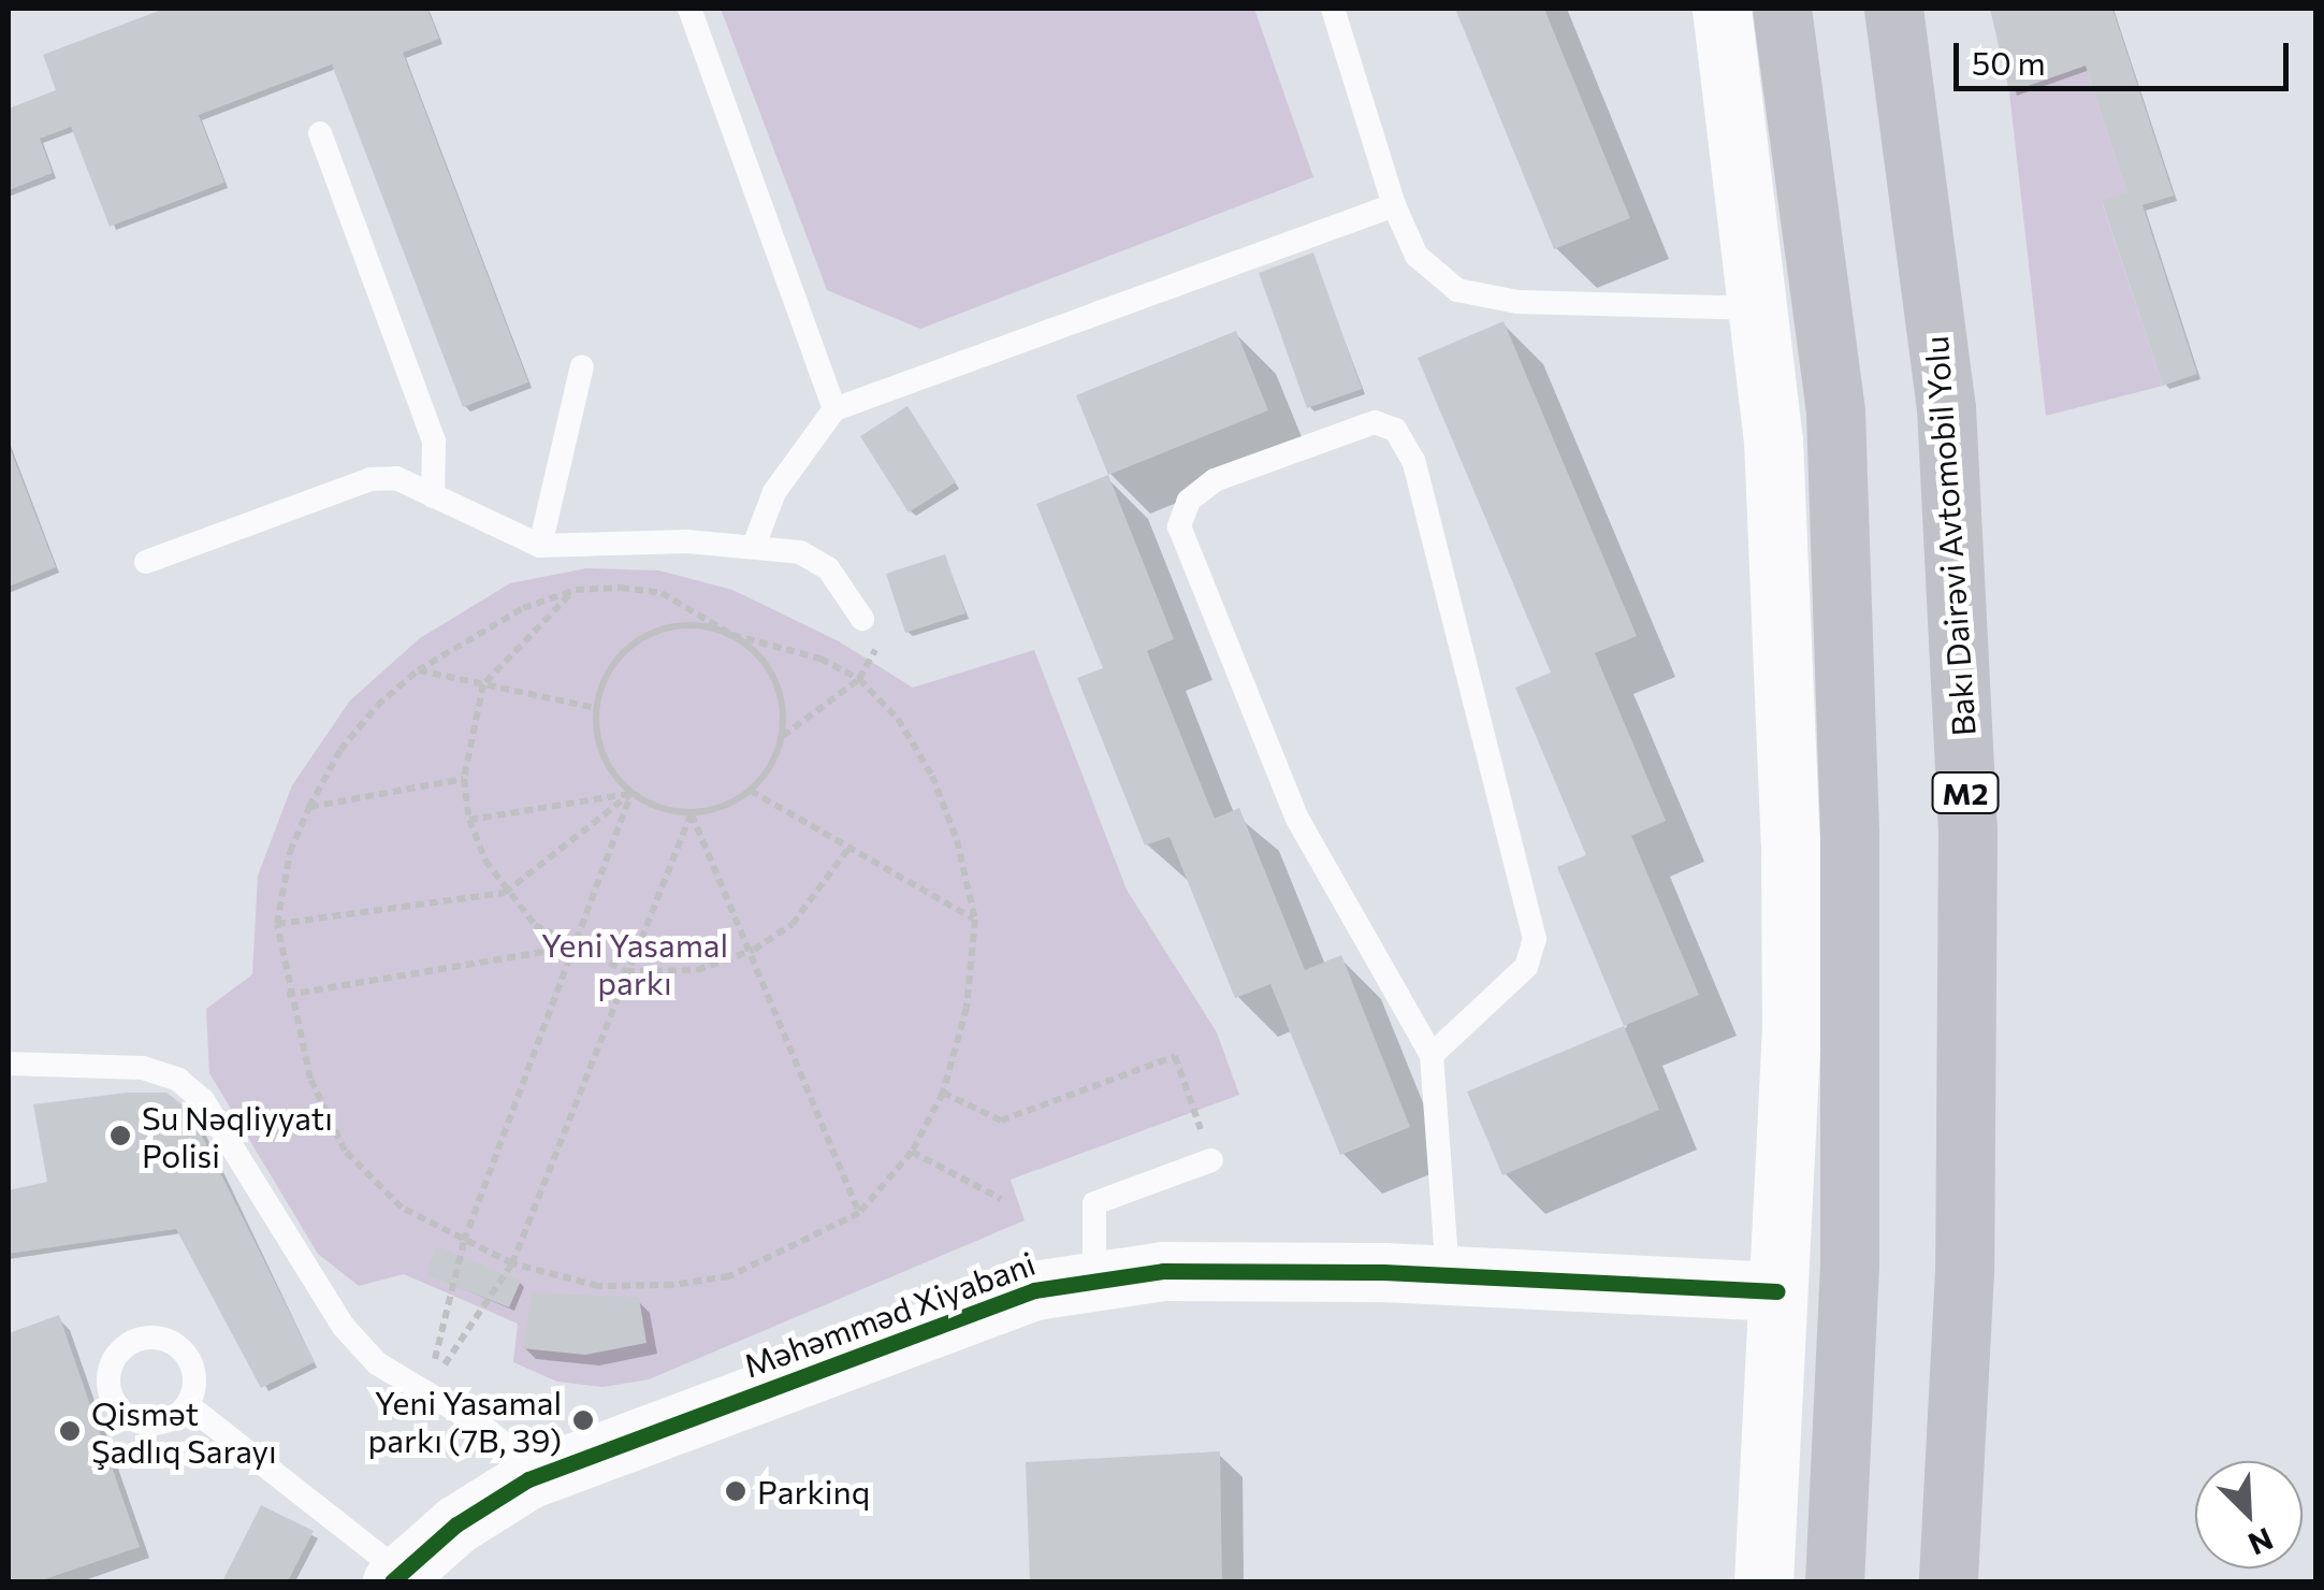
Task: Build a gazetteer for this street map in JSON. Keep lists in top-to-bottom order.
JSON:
{
  "streets": {
    "highway": ["Bakı Dairəvi Avtomobil Yolu", "M2"],
    "main road": ["Məhəmməd Xiyabani"]
  },
  "parks": ["Yeni Yasamal parkı"],
  "places": [
    "Su Nəqliyyatı Polisi",
    "Yeni Yasamal parkı (7B, 39)",
    "Qismət Şadlıq Sarayı",
    "Parkinq"
  ],
  "scale_bar": "50 m",
  "north": "bottom right"
}
